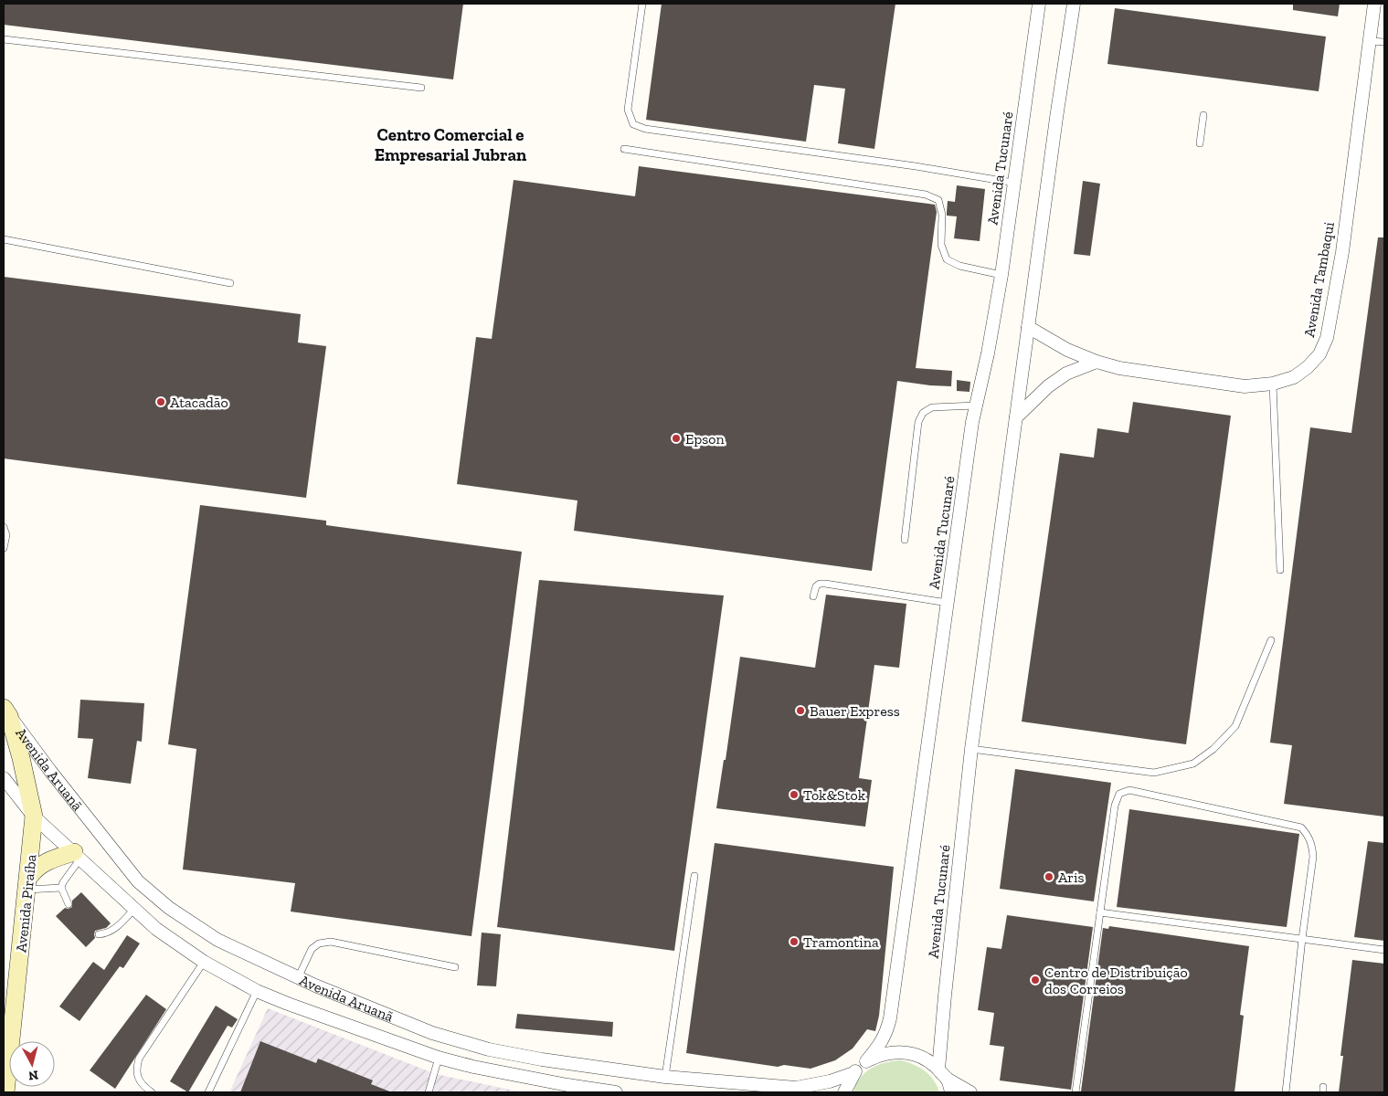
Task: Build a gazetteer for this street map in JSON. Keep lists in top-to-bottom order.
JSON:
{
  "streets": {
    "main road": ["Avenida Piraíba"],
    "street": ["Avenida Tucunaré", "Avenida Tambaqui", "Avenida Aruanã"]
  },
  "crossings": [
    ["Avenida Tucunaré", "Avenida Tambaqui"],
    ["Avenida Aruanã", "Avenida Piraíba"]
  ],
  "districts": ["Centro Comercial e Empresarial Jubran"],
  "places": [
    "Atacadão",
    "Epson",
    "Bauer Express",
    "Tok&Stok",
    "Aris",
    "Tramontina",
    "Centro de Distribuição dos Correios"
  ],
  "north": "bottom"
}
